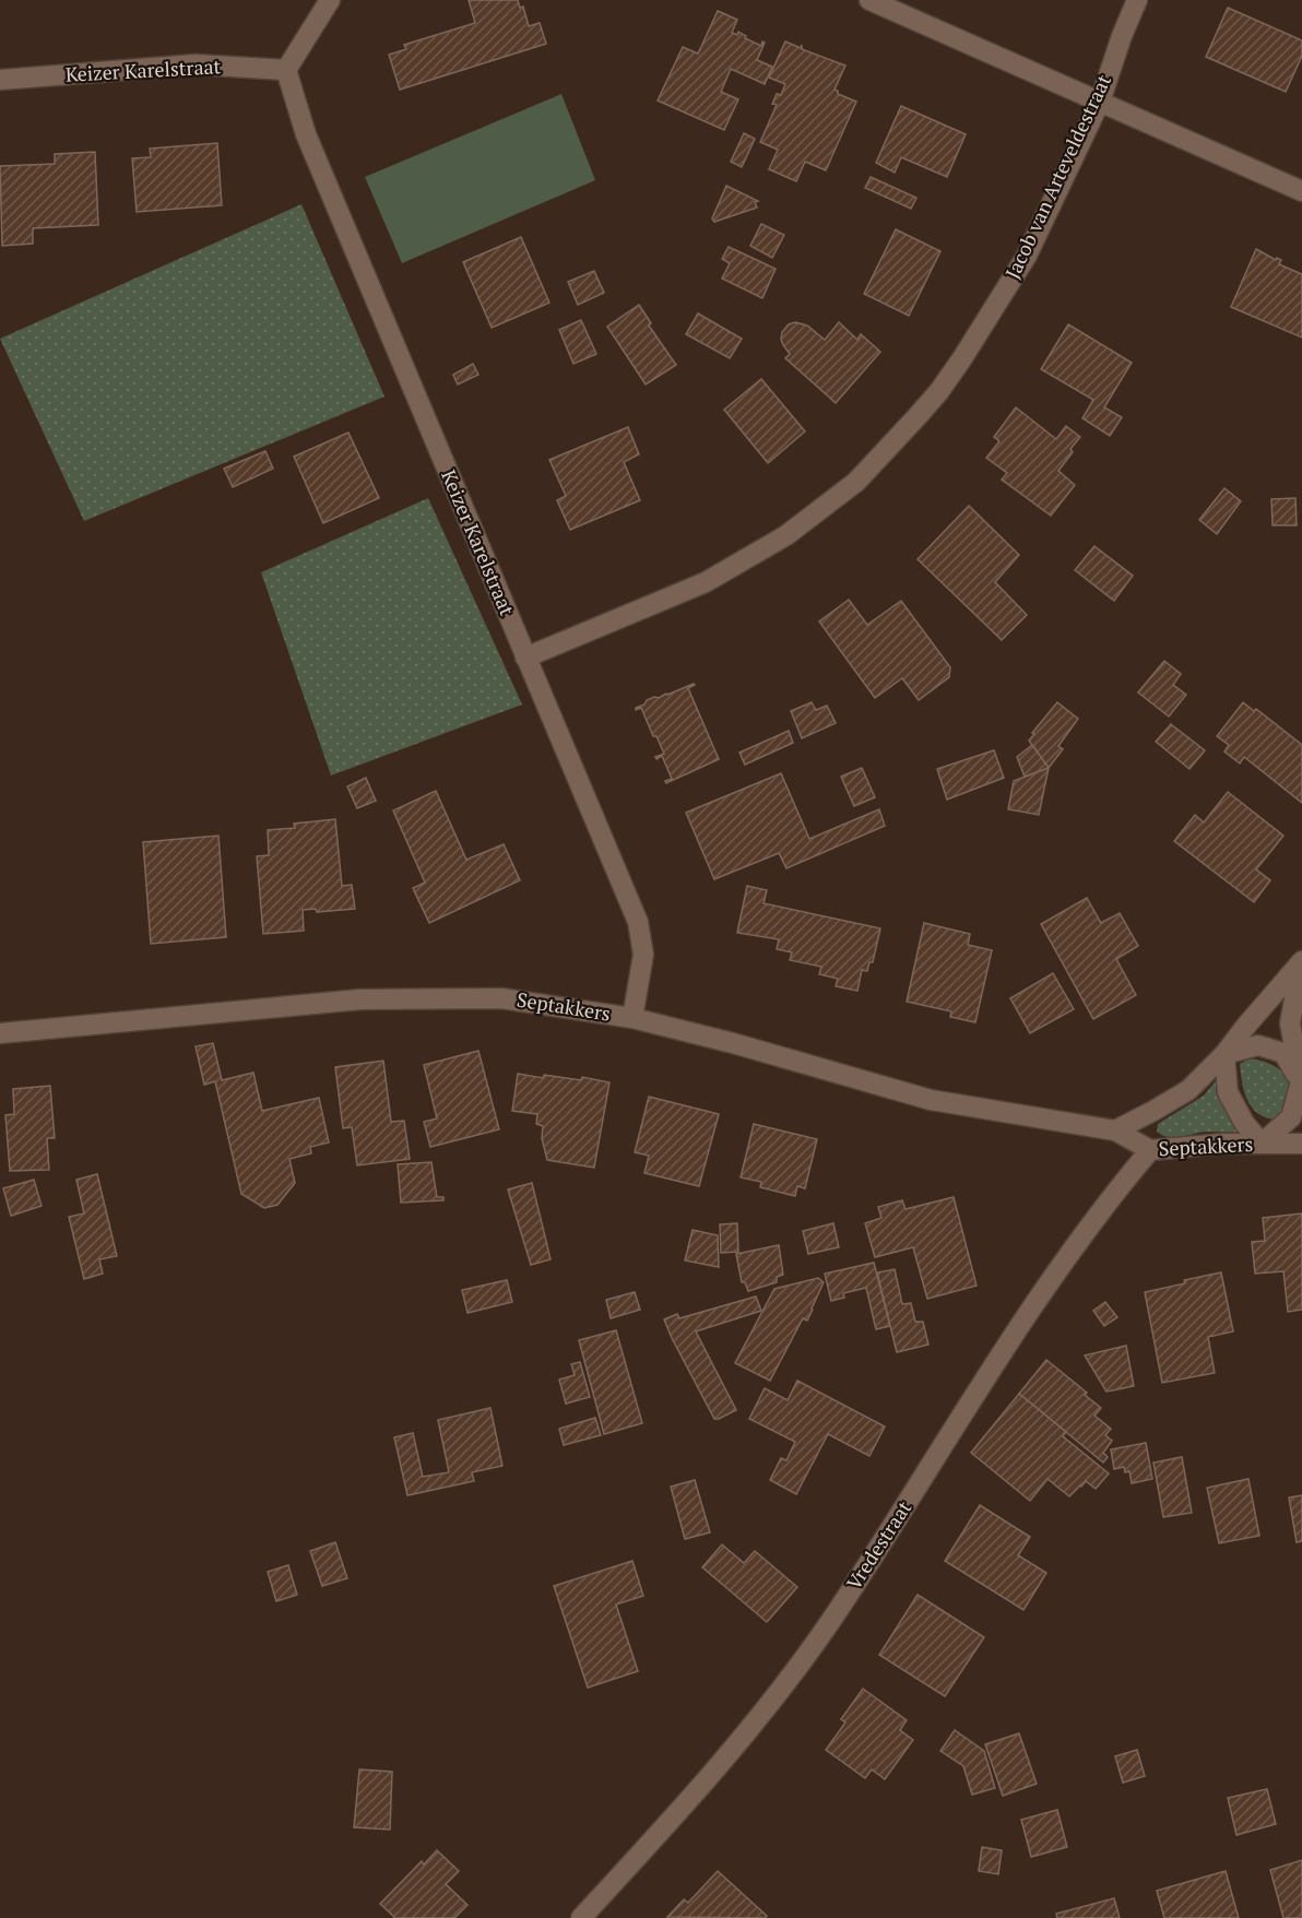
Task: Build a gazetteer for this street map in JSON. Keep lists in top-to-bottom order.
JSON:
{
  "streets": {
    "street": [
      "Keizer Karelstraat",
      "Jacob van Arteveldestraat",
      "Septakkers",
      "Vredestraat"
    ]
  },
  "crossings": [
    ["Keizer Karelstraat", "Jacob van Arteveldestraat"],
    ["Keizer Karelstraat", "Septakkers"],
    ["Septakkers", "Vredestraat"]
  ]
}
